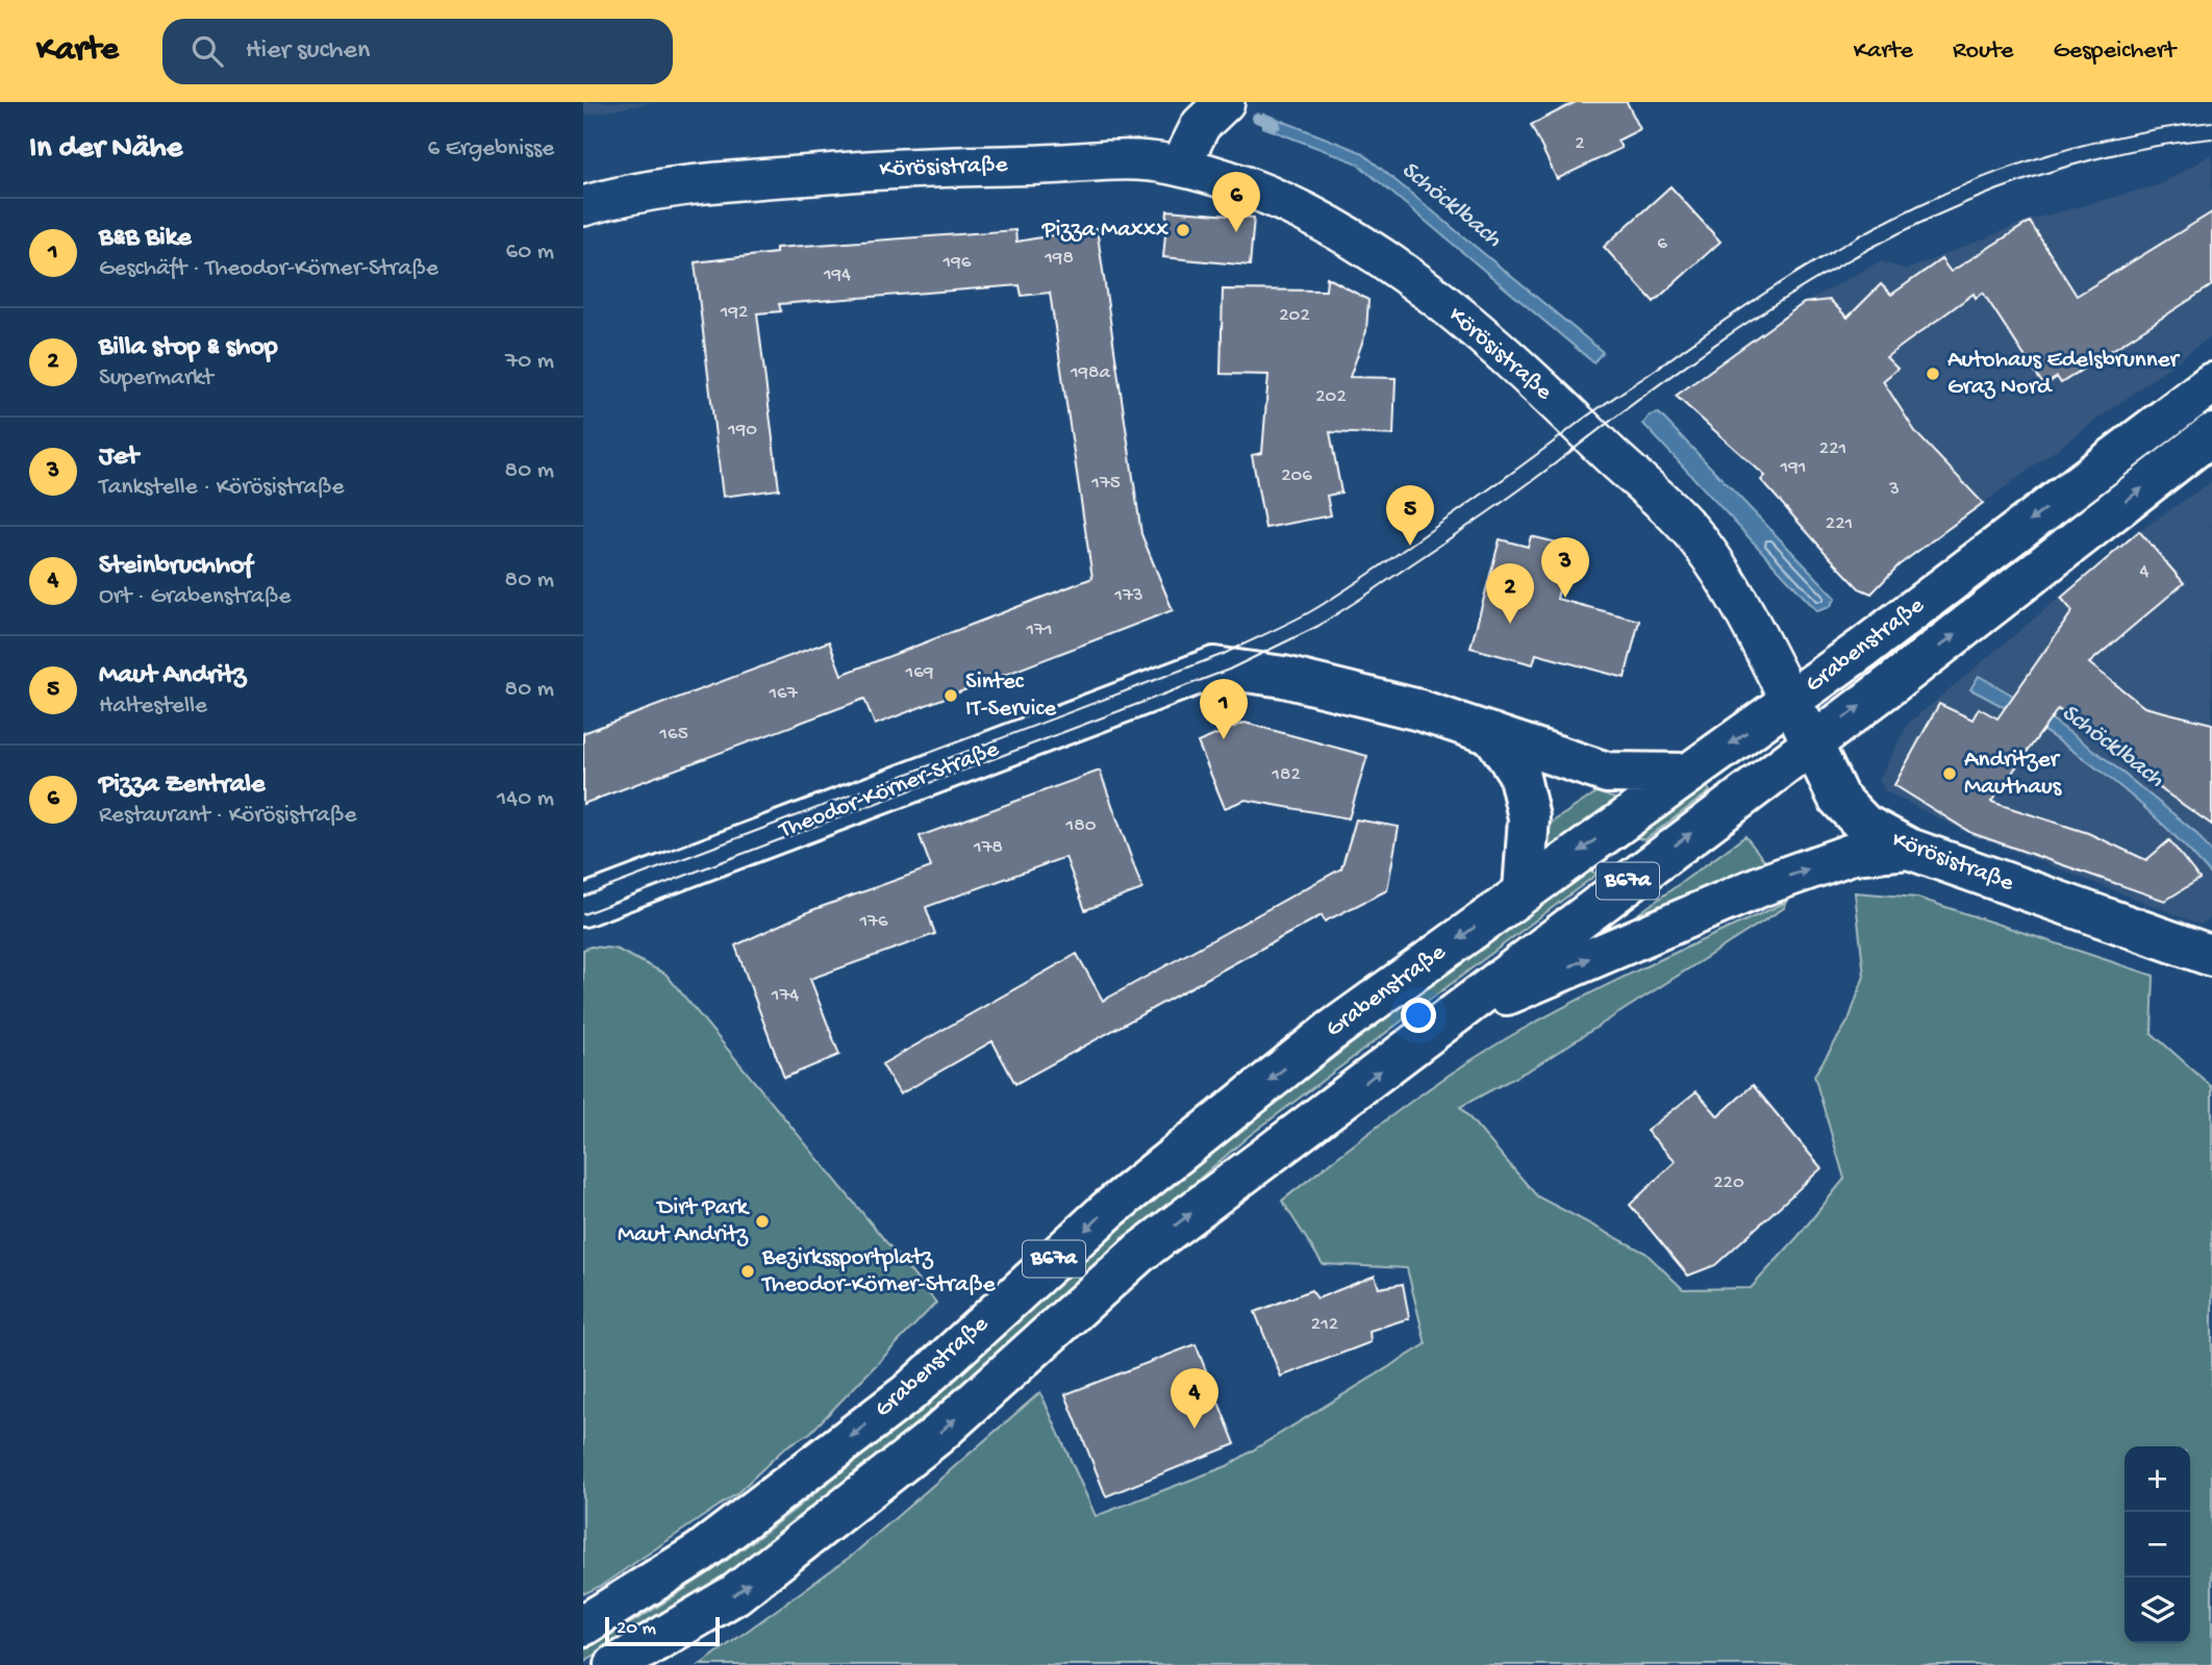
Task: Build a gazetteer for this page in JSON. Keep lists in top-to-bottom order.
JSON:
{
  "streets": {
    "main road": [
      "Körösistraße",
      "Grabenstraße",
      "Theodor-Körner-Straße",
      "B67a"
    ]
  },
  "crossings": [
    ["Körösistraße", "Grabenstraße"],
    ["Grabenstraße", "Theodor-Körner-Straße"]
  ],
  "water": ["Schöcklbach"],
  "places": [
    "Pizza Maxxx",
    "Autohaus Edelsbrunner Graz Nord",
    "Sintec IT-Service",
    "Andritzer Mauthaus",
    "Dirt Park Maut Andritz",
    "Bezirkssportplatz Theodor-Körner-Straße"
  ],
  "house_numbers": [
    "2",
    "6",
    "198",
    "196",
    "194",
    "192",
    "202",
    "198a",
    "202",
    "190",
    "221",
    "191",
    "206",
    "175",
    "3",
    "221",
    "4",
    "173",
    "171",
    "169",
    "167",
    "165",
    "182",
    "180",
    "178",
    "176",
    "174",
    "220",
    "212"
  ],
  "scale_bar": "20 m",
  "page": {
    "header": "Karte",
    "search": "Hier suchen",
    "nav": ["Karte", "Route", "Gespeichert"],
    "heading": ["In der Nähe", "6 Ergebnisse"],
    "pins": [
      "6",
      "5",
      "3",
      "2",
      "1",
      "4"
    ],
    "list": [
      {
        "mark": "1",
        "name": "B&B Bike",
        "note": "Geschäft · Theodor-Körner-Straße",
        "value": "60 m"
      },
      {
        "mark": "2",
        "name": "Billa stop & shop",
        "note": "Supermarkt",
        "value": "70 m"
      },
      {
        "mark": "3",
        "name": "Jet",
        "note": "Tankstelle · Körösistraße",
        "value": "80 m"
      },
      {
        "mark": "4",
        "name": "Steinbruchhof",
        "note": "Ort · Grabenstraße",
        "value": "80 m"
      },
      {
        "mark": "5",
        "name": "Maut Andritz",
        "note": "Haltestelle",
        "value": "80 m"
      },
      {
        "mark": "6",
        "name": "Pizza Zentrale",
        "note": "Restaurant · Körösistraße",
        "value": "140 m"
      }
    ],
    "map_buttons": ["+", "−"],
    "scale": "20 m"
  }
}
